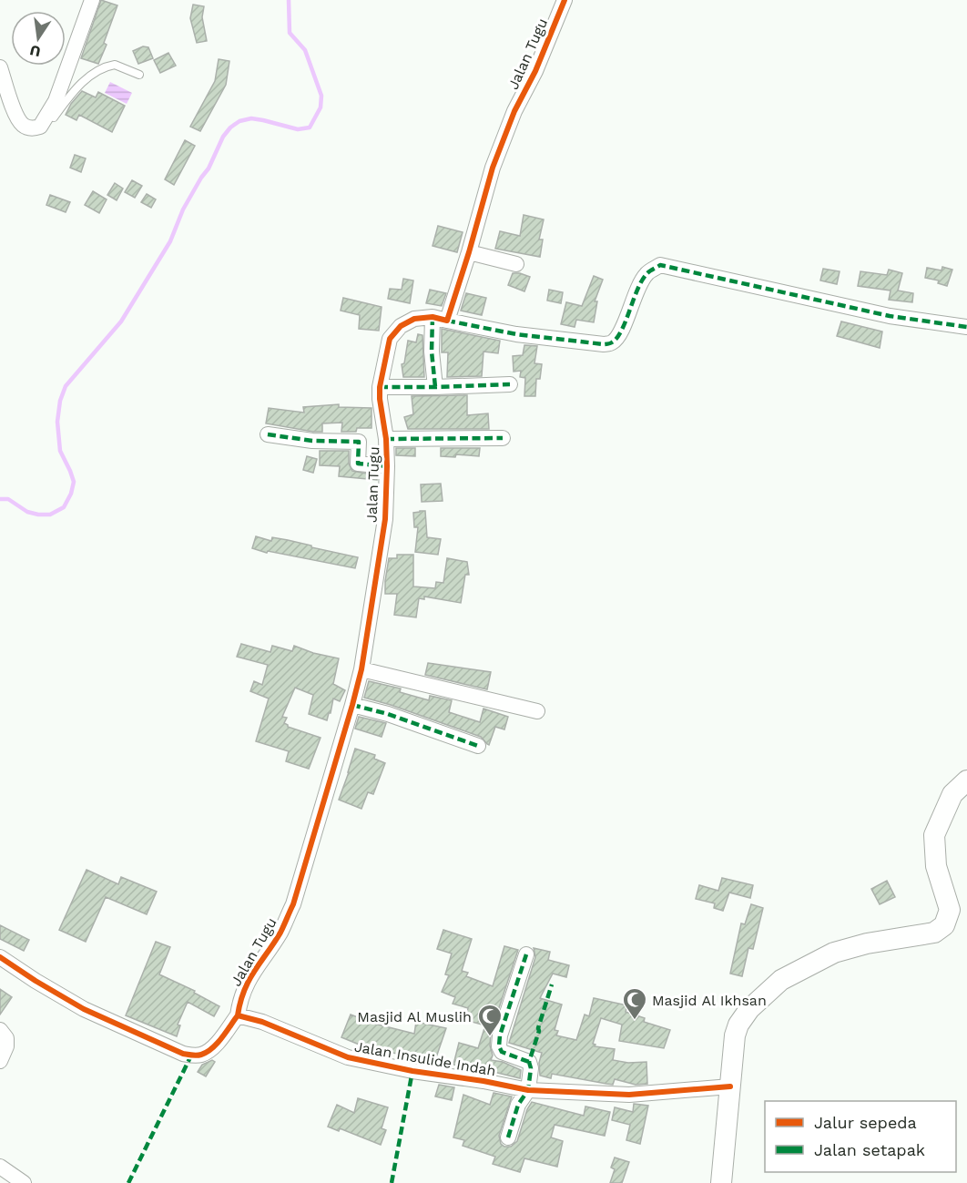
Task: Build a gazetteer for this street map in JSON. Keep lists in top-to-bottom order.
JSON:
{
  "streets": {
    "street": ["Jalan Tugu", "Jalan Insulide Indah"]
  },
  "crossings": [
    ["Jalan Tugu", "Jalan Insulide Indah"]
  ],
  "places": {
    "mosque": ["Masjid Al Ikhsan", "Masjid Al Muslih"]
  },
  "legend": ["Jalur sepeda", "Jalan setapak"],
  "north": "bottom"
}
